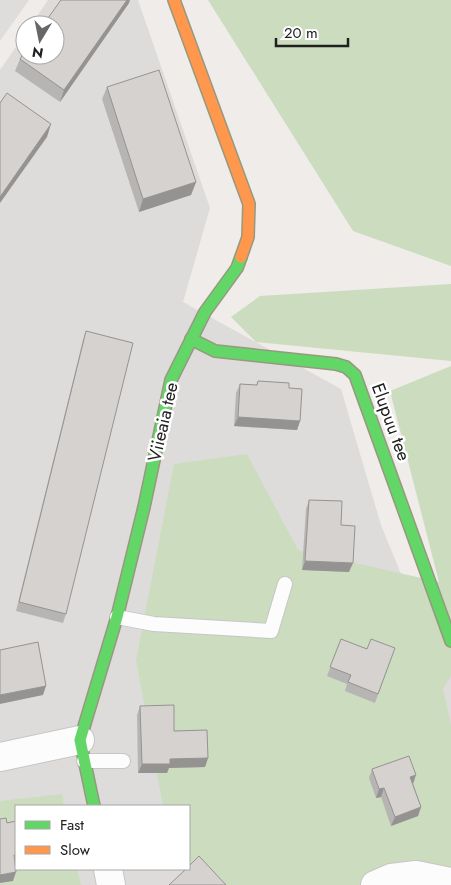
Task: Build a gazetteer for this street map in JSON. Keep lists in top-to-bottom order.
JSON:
{
  "streets": {
    "street": ["Viieaia tee", "Elupuu tee"]
  },
  "crossings": [
    ["Viieaia tee", "Elupuu tee"]
  ],
  "legend": ["Fast", "Slow"],
  "scale_bar": "20 m",
  "north": "bottom"
}
